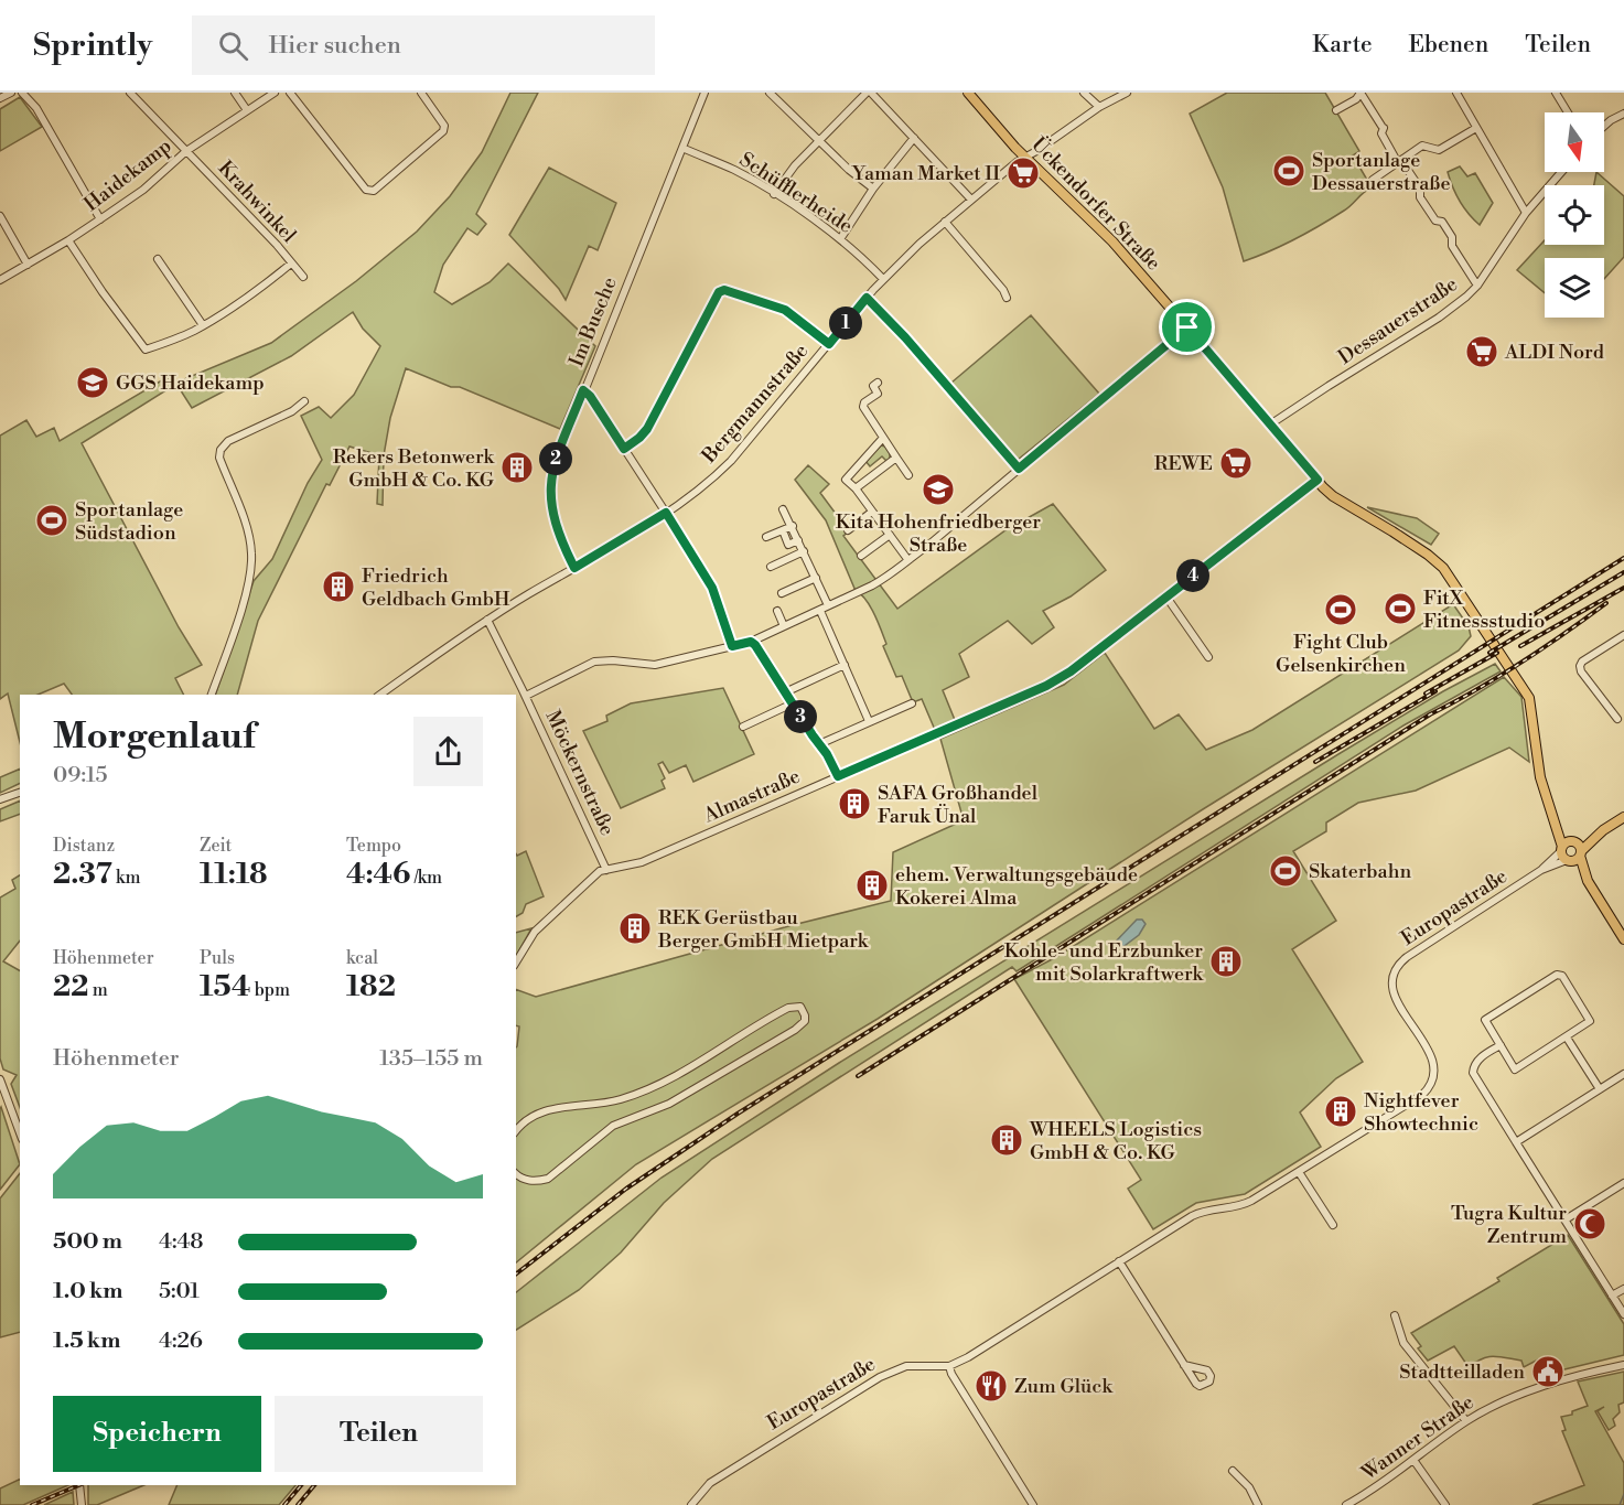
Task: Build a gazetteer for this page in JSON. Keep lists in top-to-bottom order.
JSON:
{
  "streets": {
    "main road": ["Ückendorfer Straße"],
    "street": [
      "Haidekamp",
      "Schüfflerheide",
      "Krahwinkel",
      "Dessauerstraße",
      "Im Busche",
      "Bergmannstraße",
      "Möckernstraße",
      "Almastraße",
      "Europastraße",
      "Wanner Straße"
    ]
  },
  "crossings": [
    ["Haidekamp", "Krahwinkel"],
    ["Schüfflerheide", "Im Busche"],
    ["Schüfflerheide", "Bergmannstraße"],
    ["Ückendorfer Straße", "Dessauerstraße"],
    ["Ückendorfer Straße", "Bergmannstraße"],
    ["Ückendorfer Straße", "Almastraße"],
    ["Im Busche", "Bergmannstraße"],
    ["Bergmannstraße", "Möckernstraße"],
    ["Möckernstraße", "Almastraße"]
  ],
  "places": {
    "sports": [
      "Sportanlage Dessauerstraße",
      "Sportanlage Südstadion",
      "FitX Fitnessstudio",
      "Fight Club Gelsenkirchen",
      "Skaterbahn"
    ],
    "supermarket": ["Yaman Market II", "ALDI Nord", "REWE"],
    "school or university": ["GGS Haidekamp", "Kita Hohenfriedberger Straße"],
    "building": [
      "Rekers Betonwerk GmbH & Co. KG",
      "Friedrich Geldbach GmbH",
      "SAFA Großhandel Faruk Ünal",
      "ehem. Verwaltungsgebäude Kokerei Alma",
      "REK Gerüstbau Berger GmbH Mietpark",
      "Kohle- und Erzbunker mit Solarkraftwerk",
      "Nightfever Showtechnic",
      "WHEELS Logistics GmbH & Co. KG"
    ],
    "mosque": ["Tugra Kultur Zentrum"],
    "public building": ["Stadtteilladen"],
    "restaurant": ["Zum Glück"]
  },
  "north": "bottom",
  "page": {
    "header": "Sprintly",
    "search": "Hier suchen",
    "nav": ["Karte", "Ebenen", "Teilen"],
    "pins": [
      "1",
      "2",
      "4",
      "3"
    ],
    "heading": ["Morgenlauf", "09:15"],
    "stats": [
      ["Distanz", "2.37 km"],
      ["Zeit", "11:18"],
      ["Tempo", "4:46 /km"],
      ["Höhenmeter", "22 m"],
      ["Puls", "154 bpm"],
      ["kcal", "182"]
    ],
    "chart": ["Höhenmeter", "135–155 m"],
    "list": [
      {
        "name": "500 m",
        "note": "4:48"
      },
      {
        "name": "1.0 km",
        "note": "5:01"
      },
      {
        "name": "1.5 km",
        "note": "4:26"
      }
    ],
    "buttons": ["Speichern", "Teilen"]
  }
}
